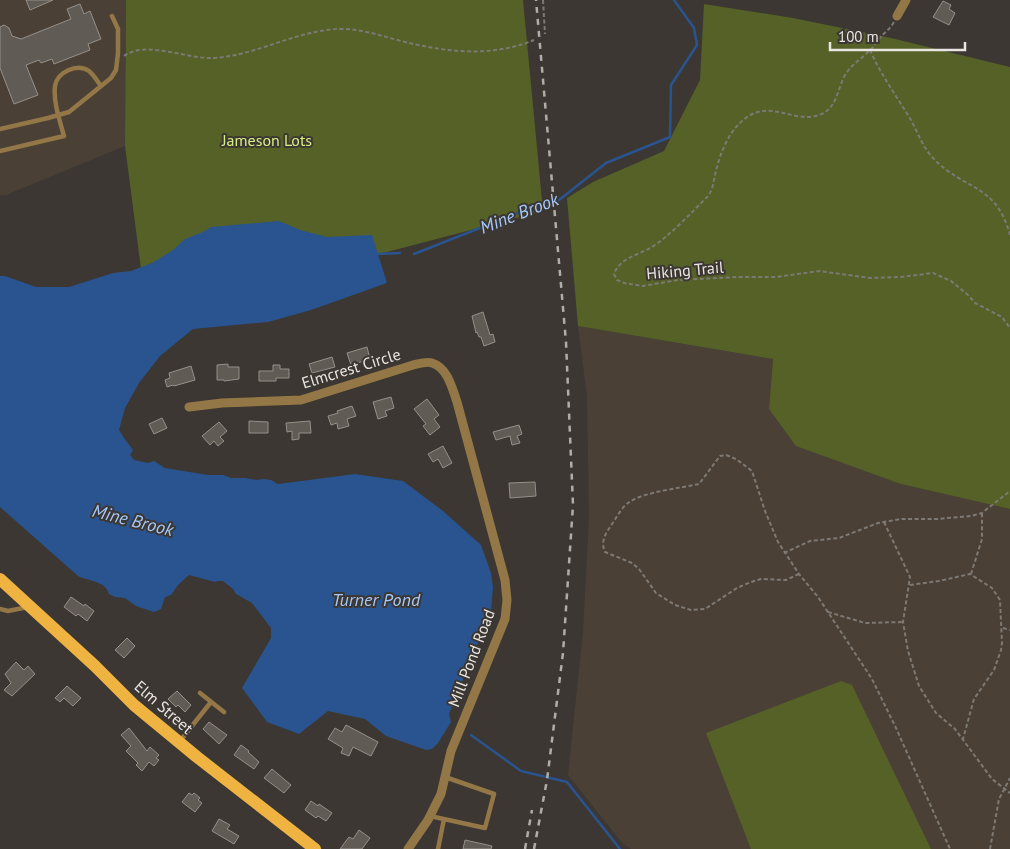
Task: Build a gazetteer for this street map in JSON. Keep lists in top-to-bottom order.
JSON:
{
  "streets": {
    "main road": ["Elm Street"],
    "street": ["Elmcrest Circle", "Mill Pond Road"],
    "path": ["Hiking Trail"]
  },
  "crossings": [
    ["Elmcrest Circle", "Mill Pond Road"]
  ],
  "water": ["Mine Brook", "Turner Pond"],
  "parks": ["Jameson Lots"],
  "scale_bar": "100 m"
}
